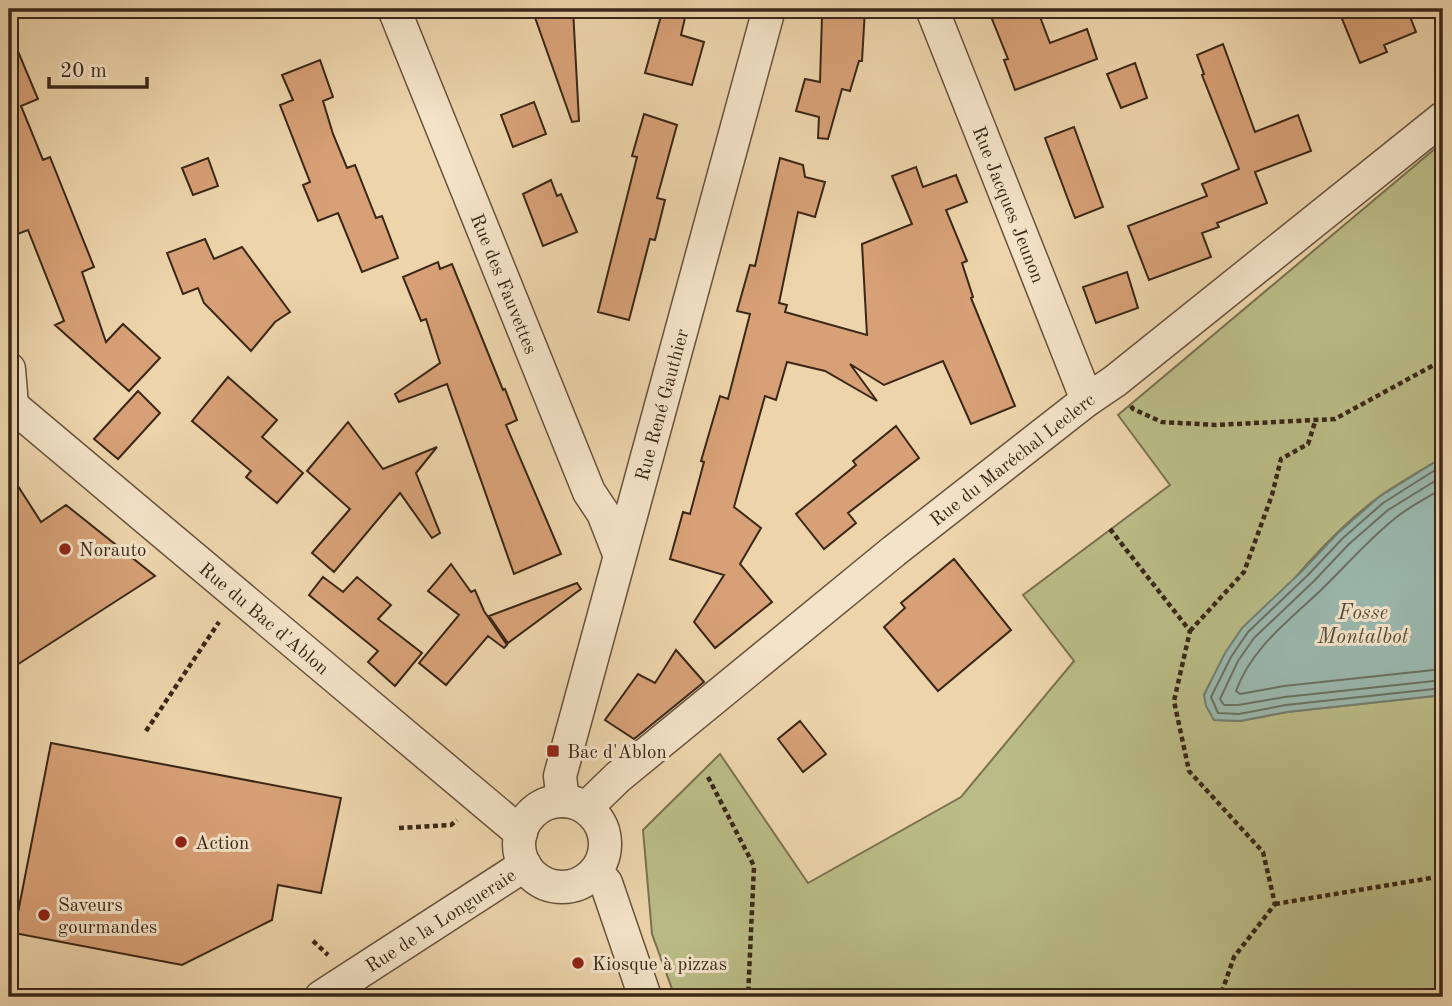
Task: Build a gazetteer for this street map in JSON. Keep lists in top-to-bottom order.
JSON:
{
  "streets": {
    "street": [
      "Rue Jacques Jeunon",
      "Rue des Fauvettes",
      "Rue René Gauthier",
      "Rue du Maréchal Leclerc",
      "Rue du Bac d'Ablon",
      "Rue de la Longueraie"
    ]
  },
  "crossings": [
    ["Rue Jacques Jeunon", "Rue du Maréchal Leclerc"],
    ["Rue des Fauvettes", "Rue René Gauthier"],
    ["Rue René Gauthier", "Rue du Maréchal Leclerc"],
    ["Rue René Gauthier", "Rue du Bac d'Ablon"],
    ["Rue René Gauthier", "Rue de la Longueraie"],
    ["Rue du Maréchal Leclerc", "Rue du Bac d'Ablon"],
    ["Rue du Maréchal Leclerc", "Rue de la Longueraie"],
    ["Rue du Bac d'Ablon", "Rue de la Longueraie"]
  ],
  "water": ["Fosse Montalbot"],
  "places": {
    "other": [
      "Norauto",
      "Action",
      "Saveurs gourmandes",
      "Kiosque à pizzas"
    ],
    "transit": ["Bac d'Ablon"]
  },
  "scale_bar": "20 m"
}
